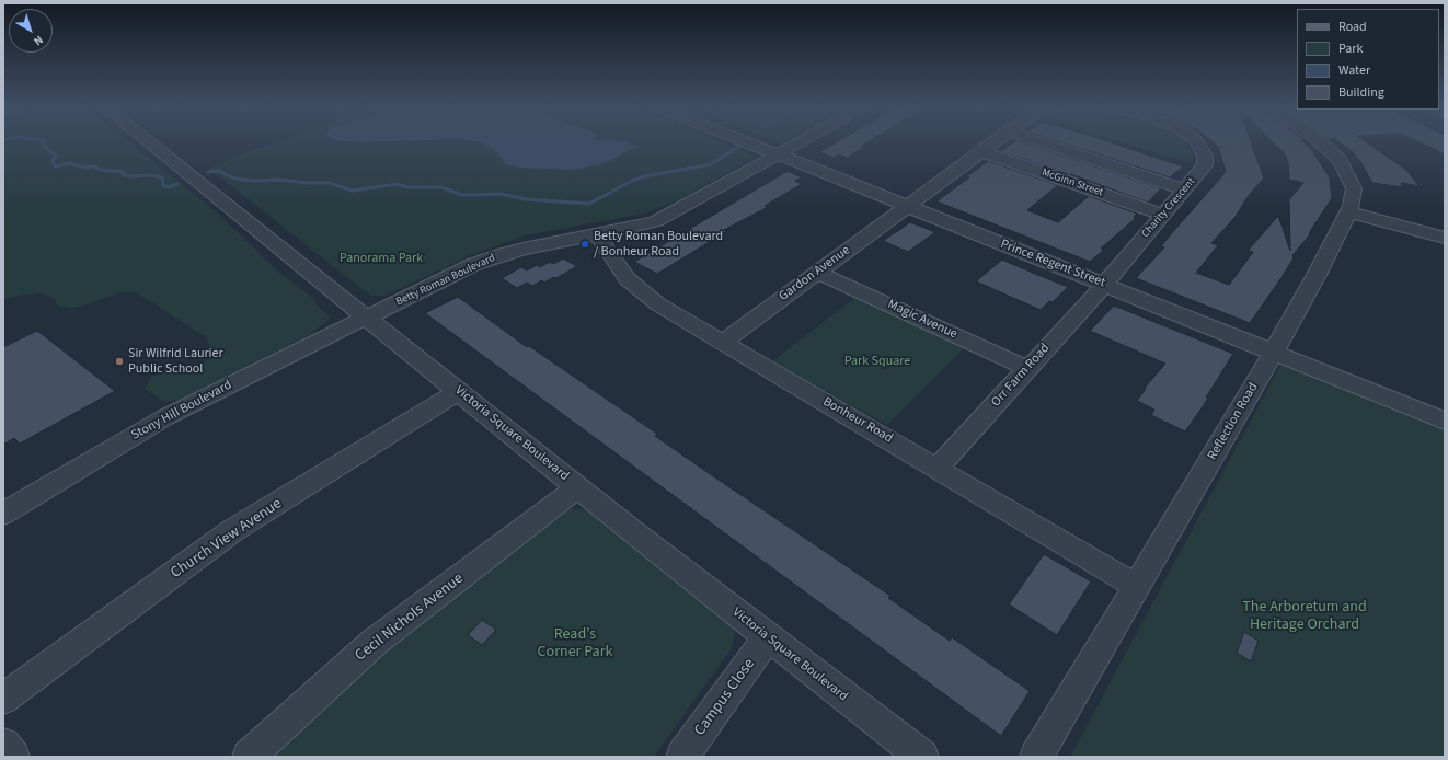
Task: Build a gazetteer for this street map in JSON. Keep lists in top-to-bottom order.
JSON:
{
  "streets": {
    "street": [
      "McGinn Street",
      "Charity Crescent",
      "Prince Regent Street",
      "Gardon Avenue",
      "Betty Roman Boulevard",
      "Magic Avenue",
      "Orr Farm Road",
      "Stony Hill Boulevard",
      "Bonheur Road",
      "Reflection Road",
      "Victoria Square Boulevard",
      "Church View Avenue",
      "Cecil Nichols Avenue",
      "Campus Close"
    ]
  },
  "crossings": [
    ["McGinn Street", "Charity Crescent"],
    ["Charity Crescent", "Prince Regent Street"],
    ["Charity Crescent", "Orr Farm Road"],
    ["Prince Regent Street", "Gardon Avenue"],
    ["Prince Regent Street", "Betty Roman Boulevard"],
    ["Prince Regent Street", "Orr Farm Road"],
    ["Prince Regent Street", "Reflection Road"],
    ["Gardon Avenue", "Magic Avenue"],
    ["Gardon Avenue", "Bonheur Road"],
    ["Betty Roman Boulevard", "Stony Hill Boulevard"],
    ["Betty Roman Boulevard", "Bonheur Road"],
    ["Betty Roman Boulevard", "Victoria Square Boulevard"],
    ["Magic Avenue", "Orr Farm Road"],
    ["Orr Farm Road", "Bonheur Road"],
    ["Stony Hill Boulevard", "Victoria Square Boulevard"],
    ["Bonheur Road", "Reflection Road"],
    ["Victoria Square Boulevard", "Church View Avenue"],
    ["Victoria Square Boulevard", "Cecil Nichols Avenue"],
    ["Victoria Square Boulevard", "Campus Close"]
  ],
  "parks": [
    "Panorama Park",
    "Park Square",
    "The Arboretum and Heritage Orchard",
    "Read's Corner Park"
  ],
  "places": ["Betty Roman Boulevard / Bonheur Road", "Sir Wilfrid Laurier Public School"],
  "legend": [
    "Road",
    "Park",
    "Water",
    "Building"
  ],
  "north": "bottom right"
}
